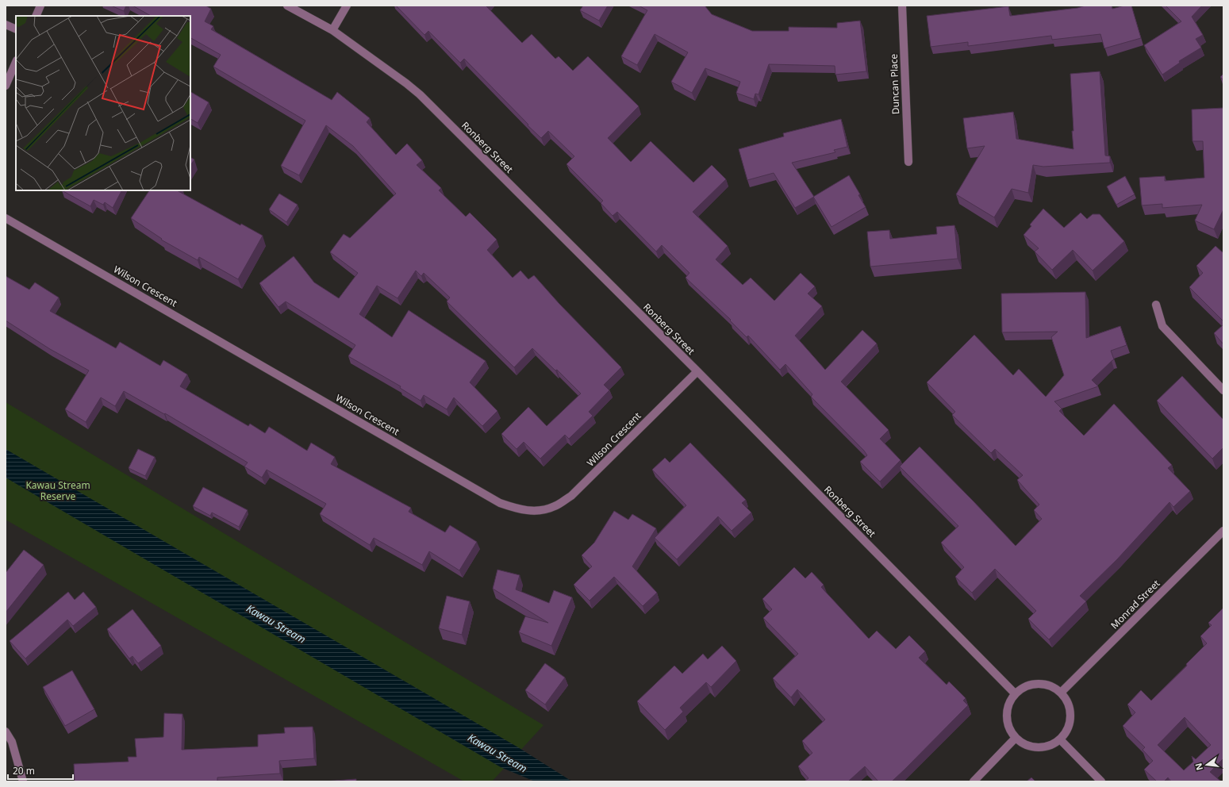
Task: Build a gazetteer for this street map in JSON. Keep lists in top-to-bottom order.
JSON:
{
  "streets": {
    "street": [
      "Duncan Place",
      "Ronberg Street",
      "Wilson Crescent",
      "Monrad Street"
    ]
  },
  "crossings": [
    ["Ronberg Street", "Wilson Crescent"],
    ["Ronberg Street", "Monrad Street"]
  ],
  "water": ["Kawau Stream"],
  "parks": ["Kawau Stream Reserve"],
  "scale_bar": "20 m",
  "north": "left"
}
